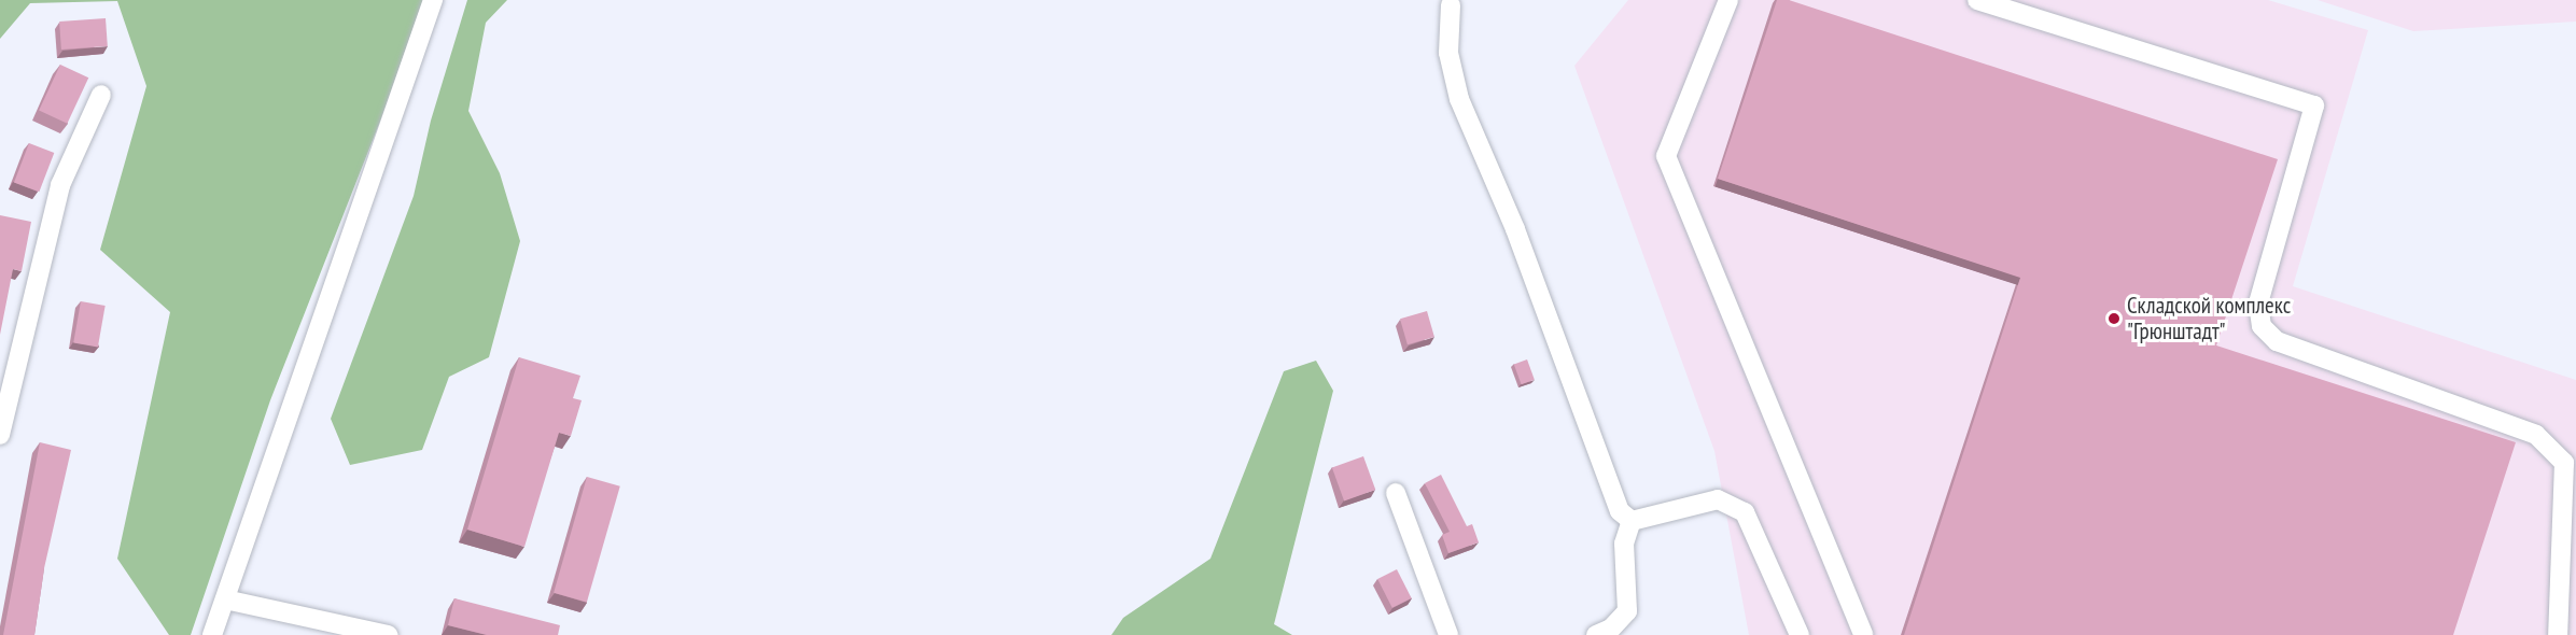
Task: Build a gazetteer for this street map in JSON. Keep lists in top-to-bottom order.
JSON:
{
  "places": ["Складской комплекс \"Грюнштадт\""]
}
